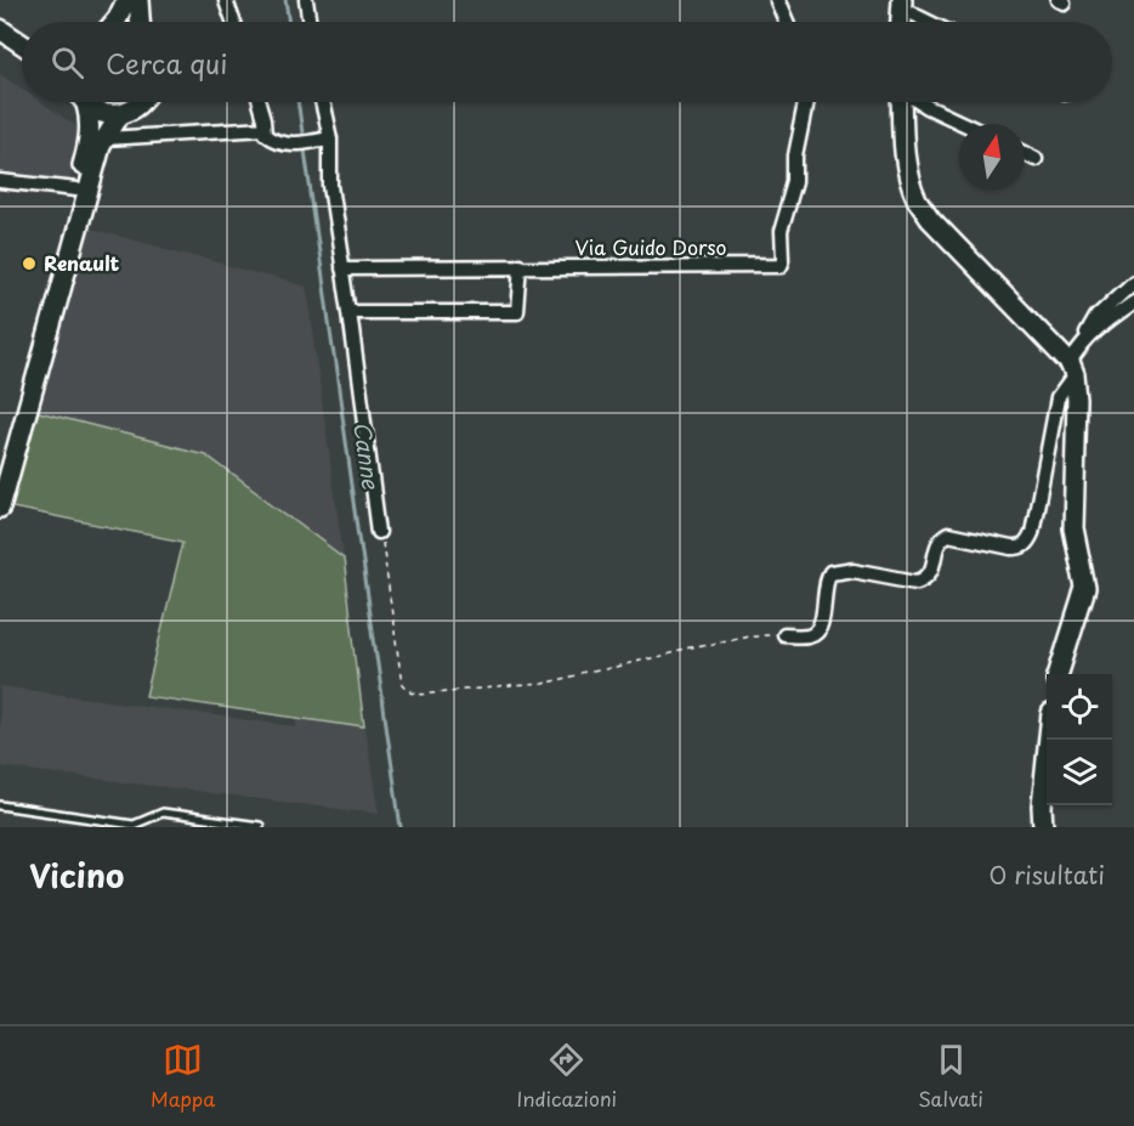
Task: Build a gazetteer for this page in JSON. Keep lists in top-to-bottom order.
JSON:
{
  "streets": {
    "street": ["Via Guido Dorso"]
  },
  "water": ["Canne"],
  "places": ["Renault"],
  "north": "top",
  "page": {
    "search": "Cerca qui",
    "heading": ["Vicino", "0 risultati"],
    "nav": ["Mappa", "Indicazioni", "Salvati"]
  }
}
